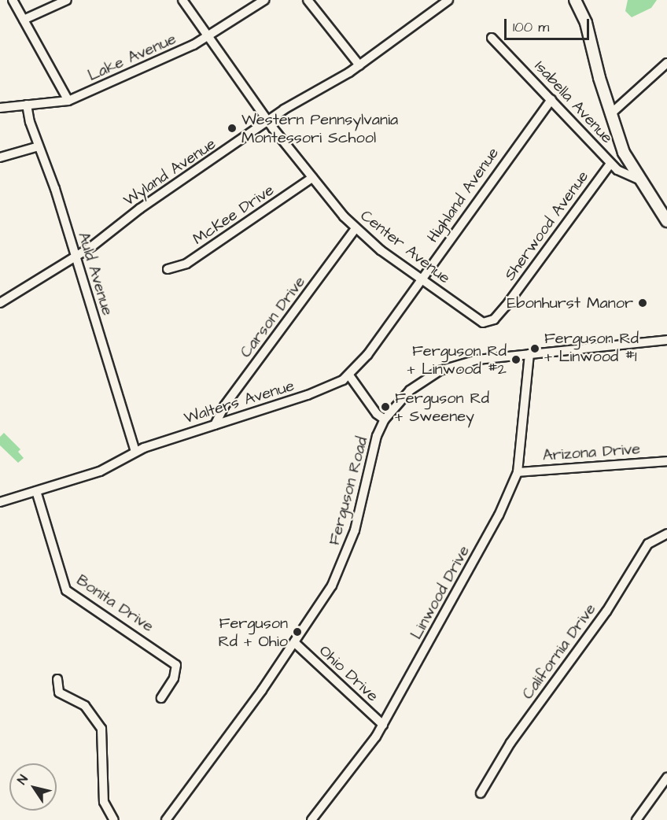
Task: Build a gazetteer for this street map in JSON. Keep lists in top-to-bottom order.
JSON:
{
  "streets": {
    "street": [
      "Lake Avenue",
      "Isabella Avenue",
      "Wyland Avenue",
      "Highland Avenue",
      "McKee Drive",
      "Sherwood Avenue",
      "Center Avenue",
      "Auld Avenue",
      "Carson Drive",
      "Walters Avenue",
      "Arizona Drive",
      "Ferguson Road",
      "Linwood Drive",
      "Bonita Drive",
      "California Drive",
      "Ohio Drive"
    ]
  },
  "crossings": [
    ["Lake Avenue", "Center Avenue"],
    ["Lake Avenue", "Auld Avenue"],
    ["Isabella Avenue", "Highland Avenue"],
    ["Isabella Avenue", "Sherwood Avenue"],
    ["Wyland Avenue", "Center Avenue"],
    ["Wyland Avenue", "Auld Avenue"],
    ["Highland Avenue", "Center Avenue"],
    ["Highland Avenue", "Walters Avenue"],
    ["McKee Drive", "Center Avenue"],
    ["Sherwood Avenue", "Center Avenue"],
    ["Center Avenue", "Carson Drive"],
    ["Auld Avenue", "Walters Avenue"],
    ["Carson Drive", "Walters Avenue"],
    ["Walters Avenue", "Bonita Drive"],
    ["Arizona Drive", "Linwood Drive"],
    ["Ferguson Road", "Linwood Drive"],
    ["Ferguson Road", "Ohio Drive"],
    ["Linwood Drive", "Ohio Drive"]
  ],
  "places": [
    "Western Pennsylvania Montessori School",
    "Ebonhurst Manor",
    "Ferguson Rd + Linwood #1",
    "Ferguson Rd + Linwood #2",
    "Ferguson Rd + Sweeney",
    "Ferguson Rd + Ohio"
  ],
  "scale_bar": "100 m",
  "north": "top left"
}
